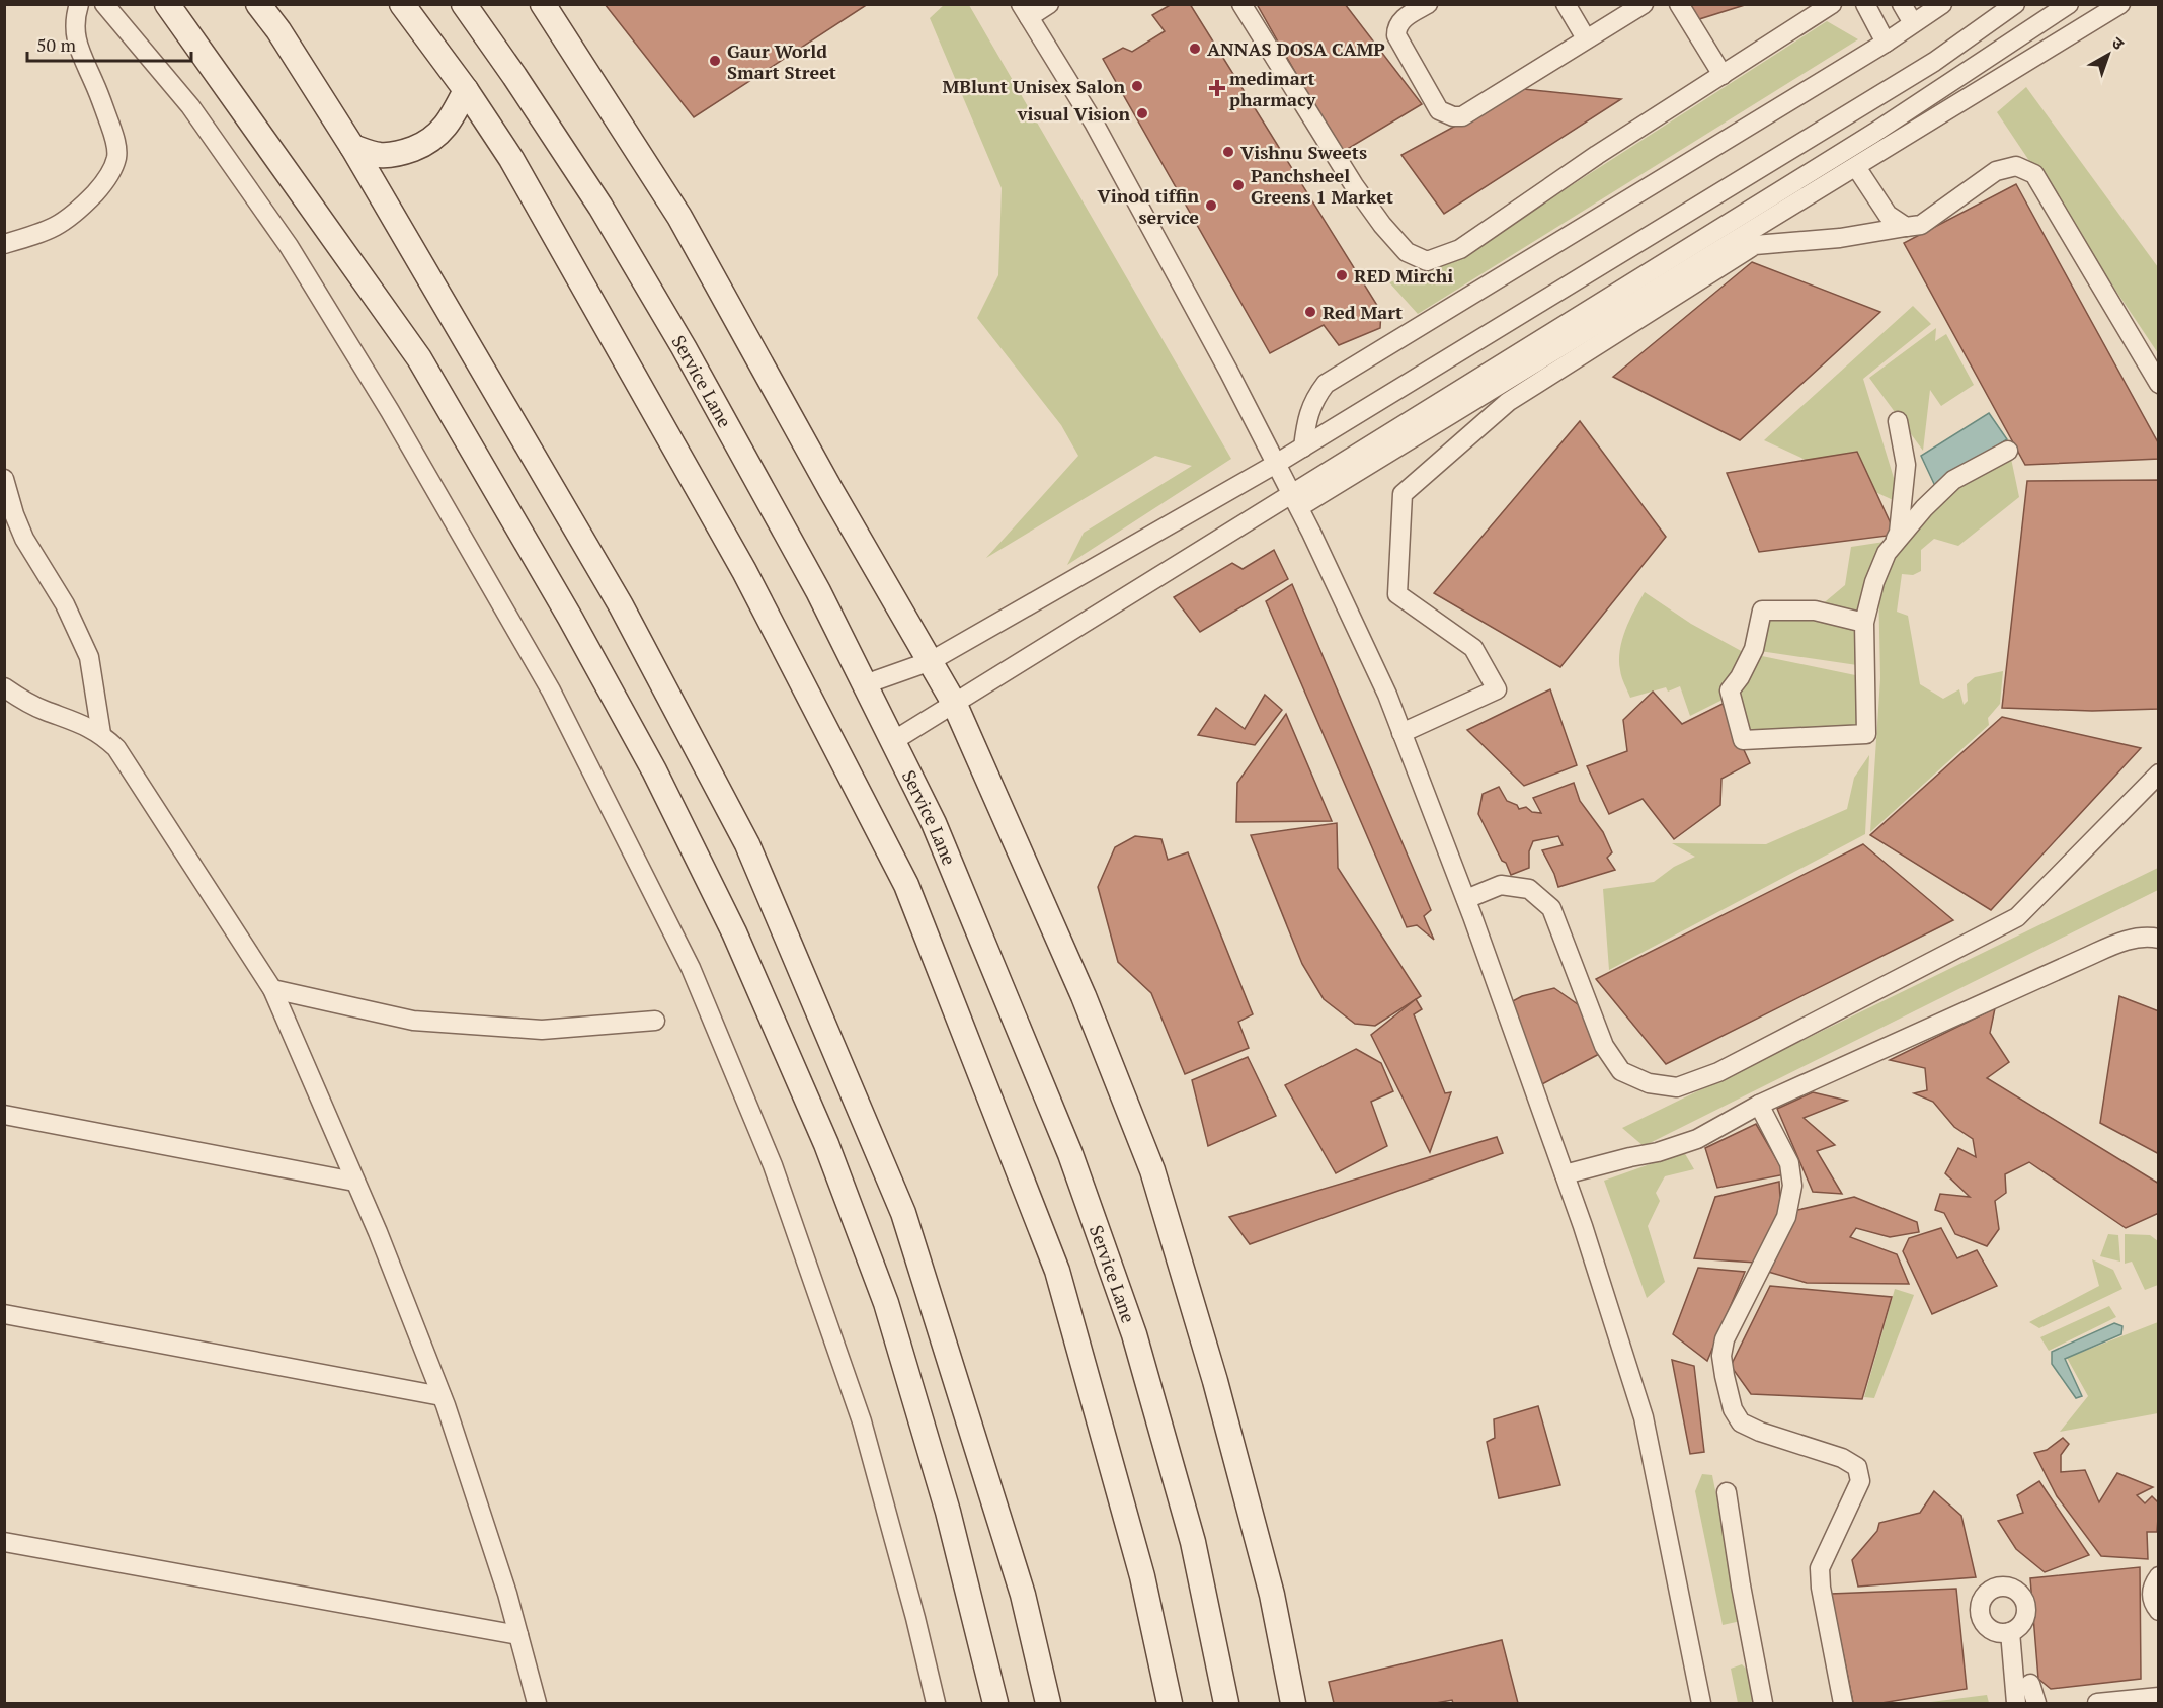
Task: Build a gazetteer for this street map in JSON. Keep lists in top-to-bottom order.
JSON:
{
  "streets": {
    "street": ["Service Lane"]
  },
  "places": {
    "other": [
      "ANNAS DOSA CAMP",
      "Gaur World Smart Street",
      "MBlunt Unisex Salon",
      "visual Vision",
      "Vishnu Sweets",
      "Panchsheel Greens 1 Market",
      "Vinod tiffin service",
      "RED Mirchi",
      "Red Mart"
    ],
    "health": ["medimart pharmacy"]
  },
  "scale_bar": "50 m",
  "north": "top right"
}
